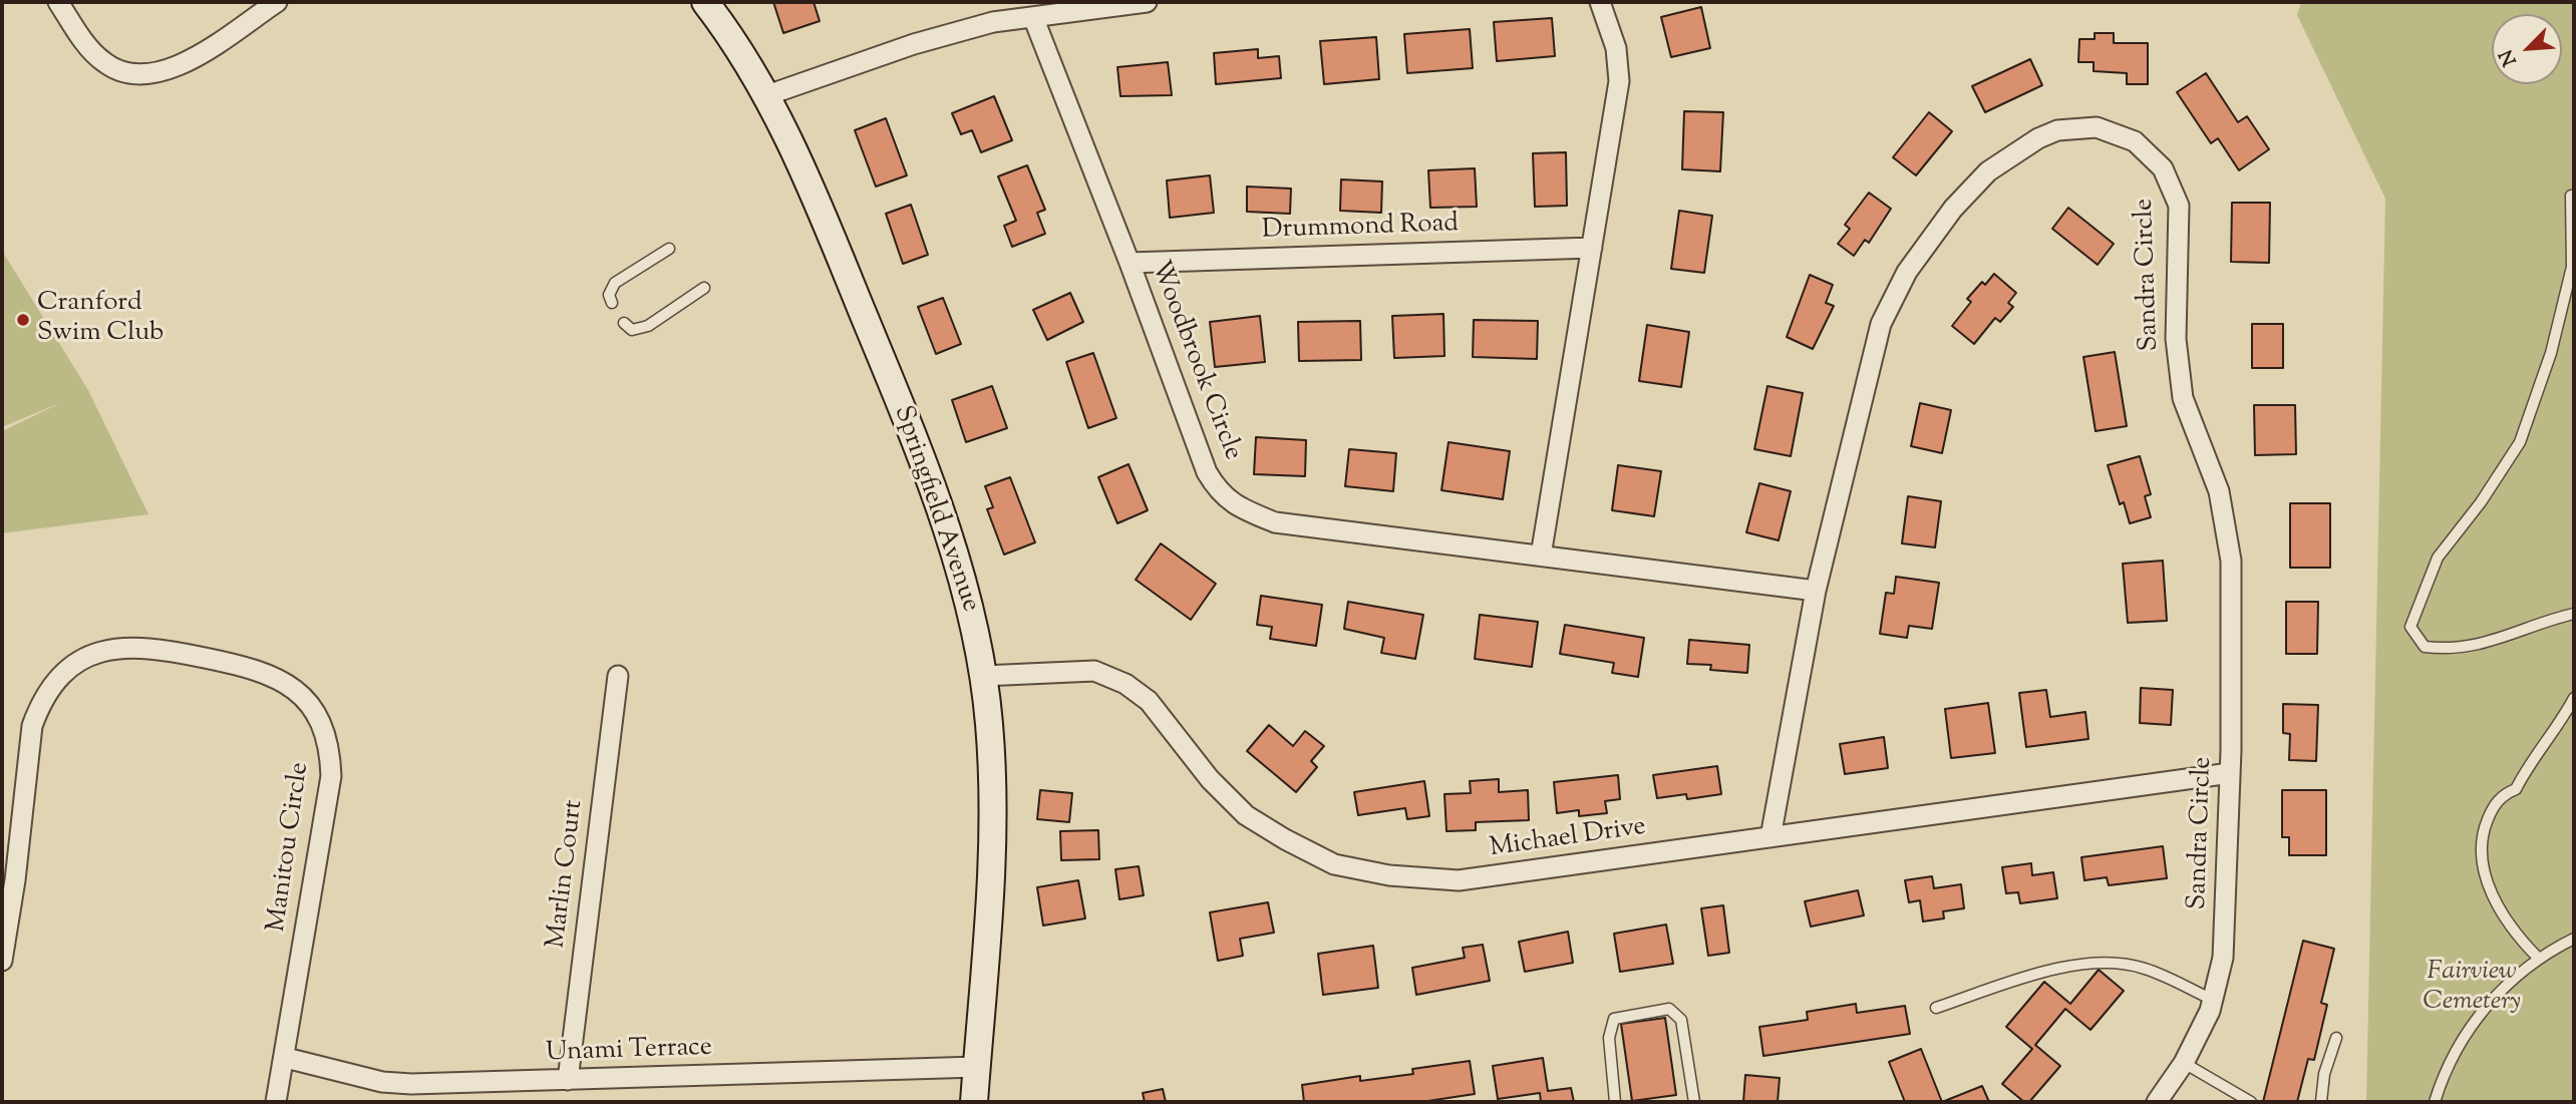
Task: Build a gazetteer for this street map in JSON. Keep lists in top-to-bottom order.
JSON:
{
  "streets": {
    "main road": ["Springfield Avenue"],
    "street": [
      "Drummond Road",
      "Sandra Circle",
      "Woodbrook Circle",
      "Michael Drive",
      "Manitou Circle",
      "Marlin Court",
      "Unami Terrace"
    ]
  },
  "crossings": [
    ["Drummond Road", "Woodbrook Circle"],
    ["Sandra Circle", "Woodbrook Circle"],
    ["Sandra Circle", "Michael Drive"],
    ["Springfield Avenue", "Michael Drive"],
    ["Springfield Avenue", "Unami Terrace"],
    ["Manitou Circle", "Unami Terrace"],
    ["Marlin Court", "Unami Terrace"]
  ],
  "parks": ["Fairview Cemetery"],
  "places": ["Cranford Swim Club"],
  "north": "bottom left"
}
